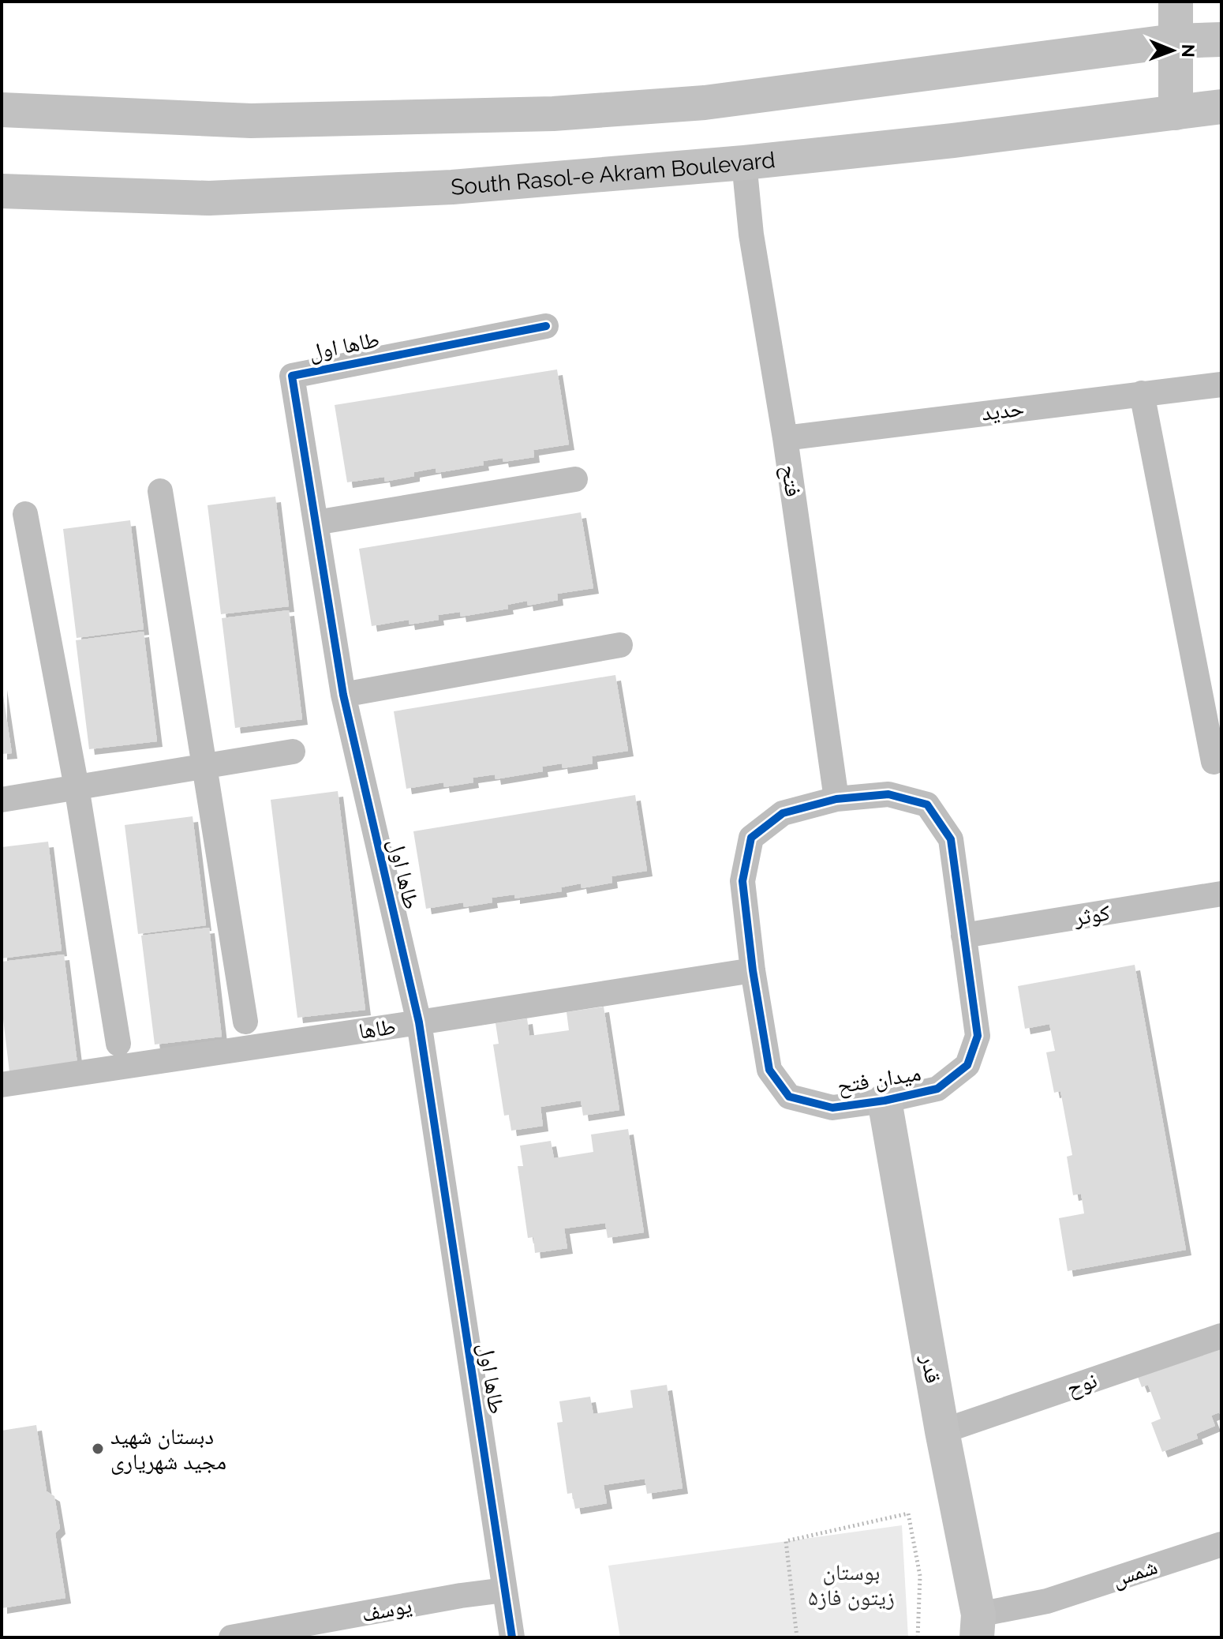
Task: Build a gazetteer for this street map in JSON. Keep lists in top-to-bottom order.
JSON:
{
  "streets": {
    "main road": ["South Rasol-e Akram Boulevard", "قدر"],
    "street": [
      "طاها اول",
      "حدید",
      "فتح",
      "کوثر",
      "طاها",
      "میدان فتح",
      "نوح",
      "شمس",
      "یوسف"
    ]
  },
  "crossings": [
    ["South Rasol-e Akram Boulevard", "فتح"],
    ["طاها اول", "طاها"],
    ["طاها اول", "یوسف"],
    ["حدید", "فتح"],
    ["فتح", "میدان فتح"],
    ["کوثر", "میدان فتح"],
    ["طاها", "میدان فتح"],
    ["میدان فتح", "قدر"],
    ["قدر", "نوح"],
    ["قدر", "شمس"]
  ],
  "parks": ["بوستان زیتون فاز۵"],
  "places": ["دبستان شهید مجید شهریاری"],
  "north": "right"
}
